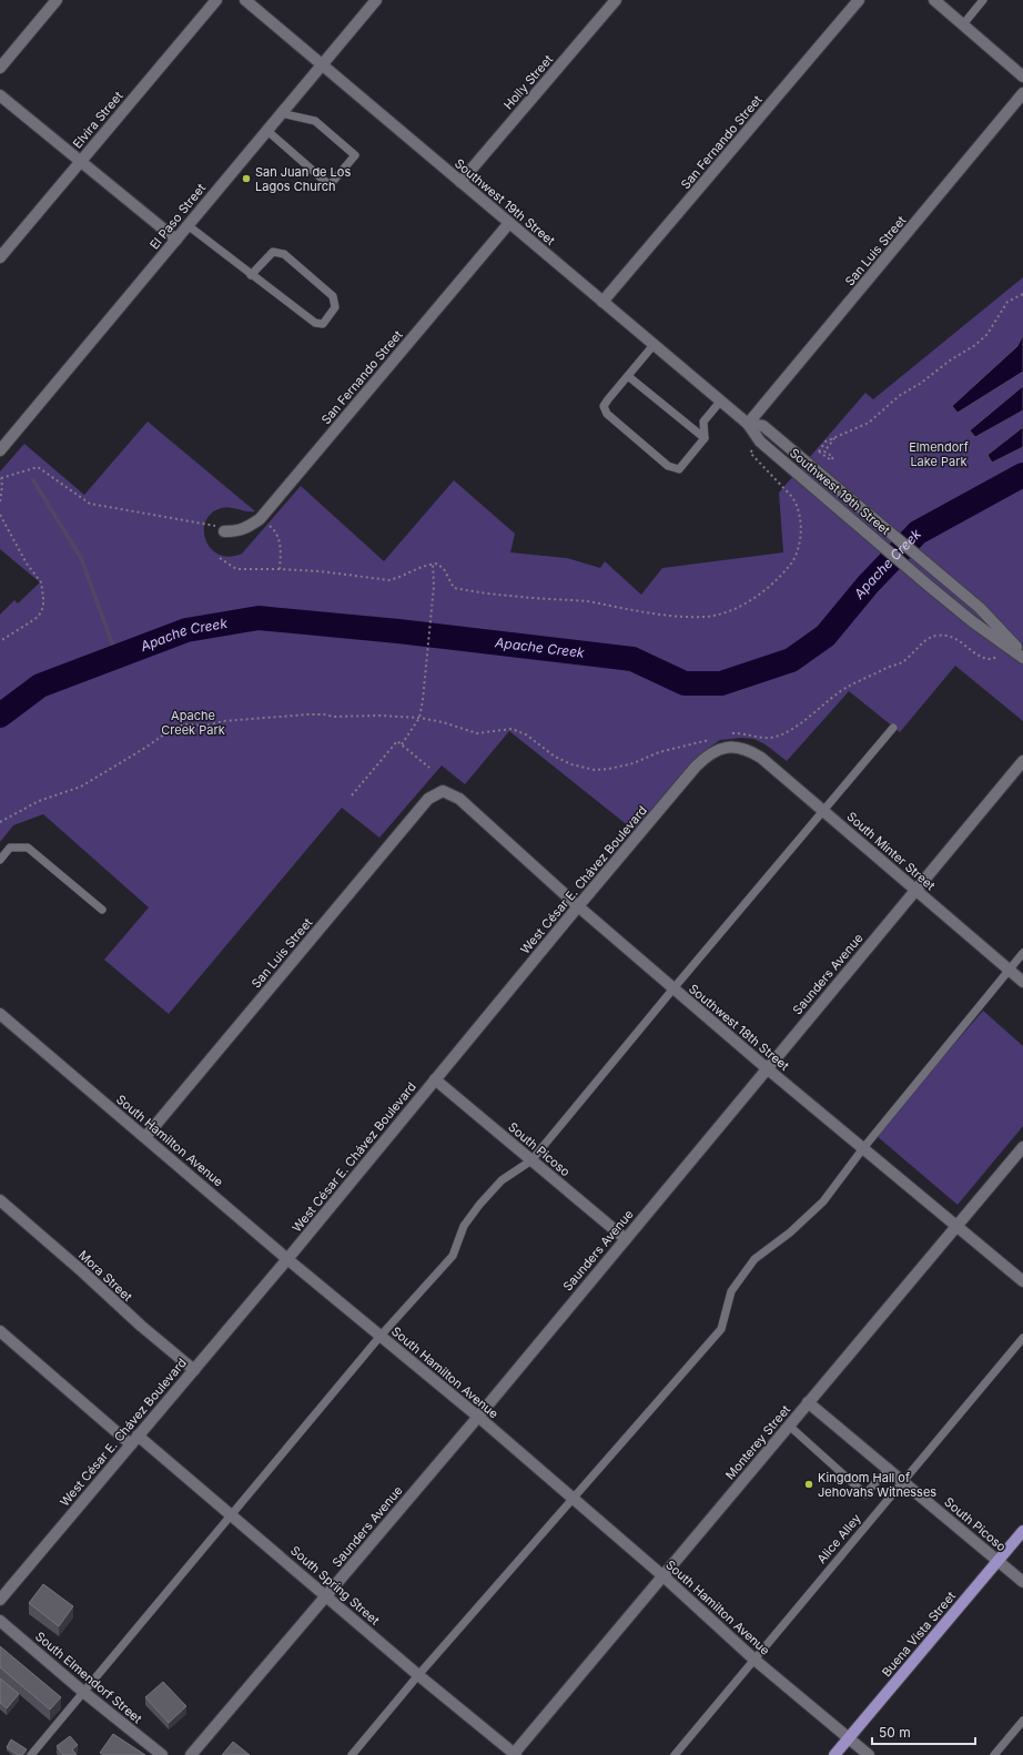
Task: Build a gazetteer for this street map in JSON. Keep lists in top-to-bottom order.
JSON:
{
  "streets": {
    "main road": ["Buena Vista Street"],
    "street": [
      "Holly Street",
      "Elvira Street",
      "San Fernando Street",
      "Southwest 19th Street",
      "El Paso Street",
      "San Luis Street",
      "South Minter Street",
      "West César E. Chávez Boulevard",
      "Saunders Avenue",
      "Southwest 18th Street",
      "South Hamilton Avenue",
      "South Picoso",
      "Mora Street",
      "Monterey Street",
      "South Spring Street",
      "South Elmendorf Street"
    ],
    "lane": ["Alice Alley"]
  },
  "crossings": [
    ["Holly Street", "Southwest 19th Street"],
    ["San Fernando Street", "Southwest 19th Street"],
    ["Southwest 19th Street", "El Paso Street"],
    ["Southwest 19th Street", "San Luis Street"],
    ["San Luis Street", "Southwest 18th Street"],
    ["San Luis Street", "South Hamilton Avenue"],
    ["South Minter Street", "West César E. Chávez Boulevard"],
    ["South Minter Street", "Saunders Avenue"],
    ["West César E. Chávez Boulevard", "Southwest 18th Street"],
    ["West César E. Chávez Boulevard", "South Hamilton Avenue"],
    ["West César E. Chávez Boulevard", "South Picoso"],
    ["West César E. Chávez Boulevard", "Mora Street"],
    ["West César E. Chávez Boulevard", "South Spring Street"],
    ["Saunders Avenue", "Southwest 18th Street"],
    ["Saunders Avenue", "South Hamilton Avenue"],
    ["Saunders Avenue", "South Picoso"],
    ["Saunders Avenue", "South Spring Street"],
    ["Southwest 18th Street", "Monterey Street"],
    ["South Hamilton Avenue", "Monterey Street"],
    ["South Hamilton Avenue", "Alice Alley"],
    ["South Hamilton Avenue", "Buena Vista Street"],
    ["South Picoso", "Monterey Street"],
    ["South Picoso", "Alice Alley"],
    ["South Picoso", "Buena Vista Street"],
    ["Monterey Street", "South Spring Street"]
  ],
  "water": ["Apache Creek"],
  "parks": ["Elmendorf Lake Park", "Apache Creek Park"],
  "places": ["San Juan de Los Lagos Church", "Kingdom Hall of Jehovahs Witnesses"],
  "scale_bar": "50 m"
}
